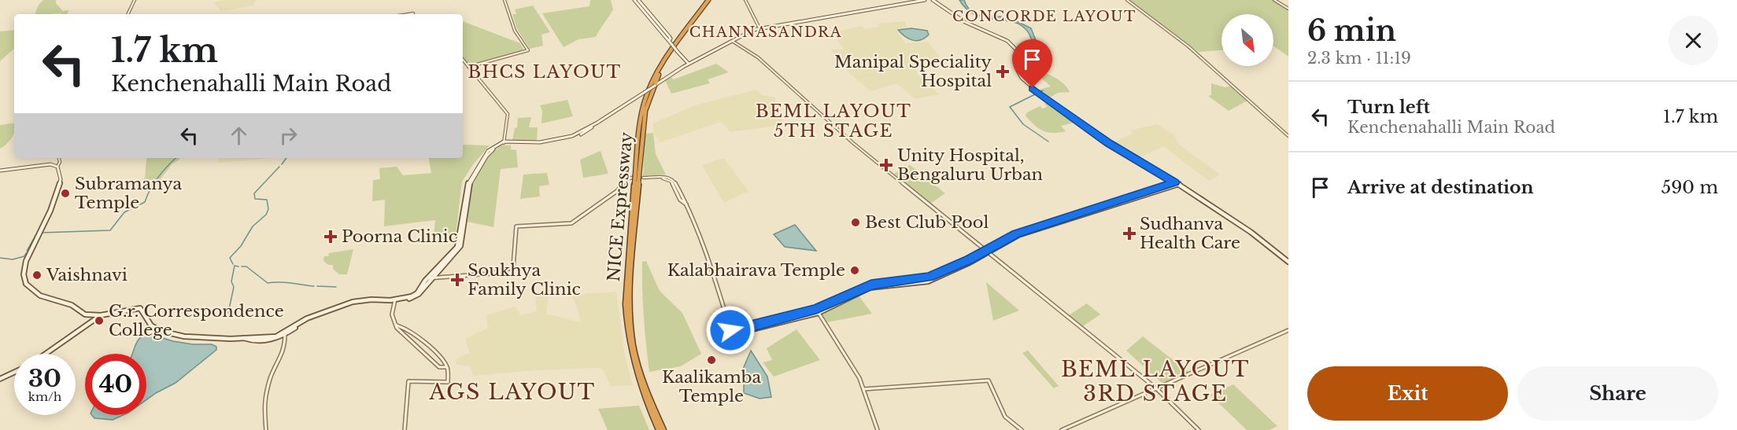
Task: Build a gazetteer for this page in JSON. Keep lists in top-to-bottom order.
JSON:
{
  "streets": {
    "highway": ["NICE Expressway"]
  },
  "districts": [
    "CONCORDE LAYOUT",
    "CHANNASANDRA",
    "BHCS LAYOUT",
    "BEML LAYOUT 5TH STAGE",
    "BEML LAYOUT 3RD STAGE",
    "AGS LAYOUT"
  ],
  "places": {
    "health": [
      "Manipal Speciality Hospital",
      "Unity Hospital, Bengaluru Urban",
      "Sudhanva Health Care",
      "Poorna Clinic",
      "Soukhya Family Clinic"
    ],
    "other": [
      "Subramanya Temple",
      "Best Club Pool",
      "Kalabhairava Temple",
      "Vaishnavi",
      "G.r. Correspondence College",
      "Kaalikamba Temple"
    ]
  },
  "north": "bottom right",
  "page": {
    "heading": ["6 min", "2.3 km · 11:19"],
    "turn": ["1.7 km", "Kenchenahalli Main Road"],
    "list": [
      {
        "name": "Turn left",
        "note": "Kenchenahalli Main Road",
        "value": "1.7 km"
      },
      {
        "name": "Arrive at destination",
        "value": "590 m"
      }
    ],
    "speed": "30 km/h",
    "limit": "40",
    "buttons": ["Exit", "Share"]
  }
}
